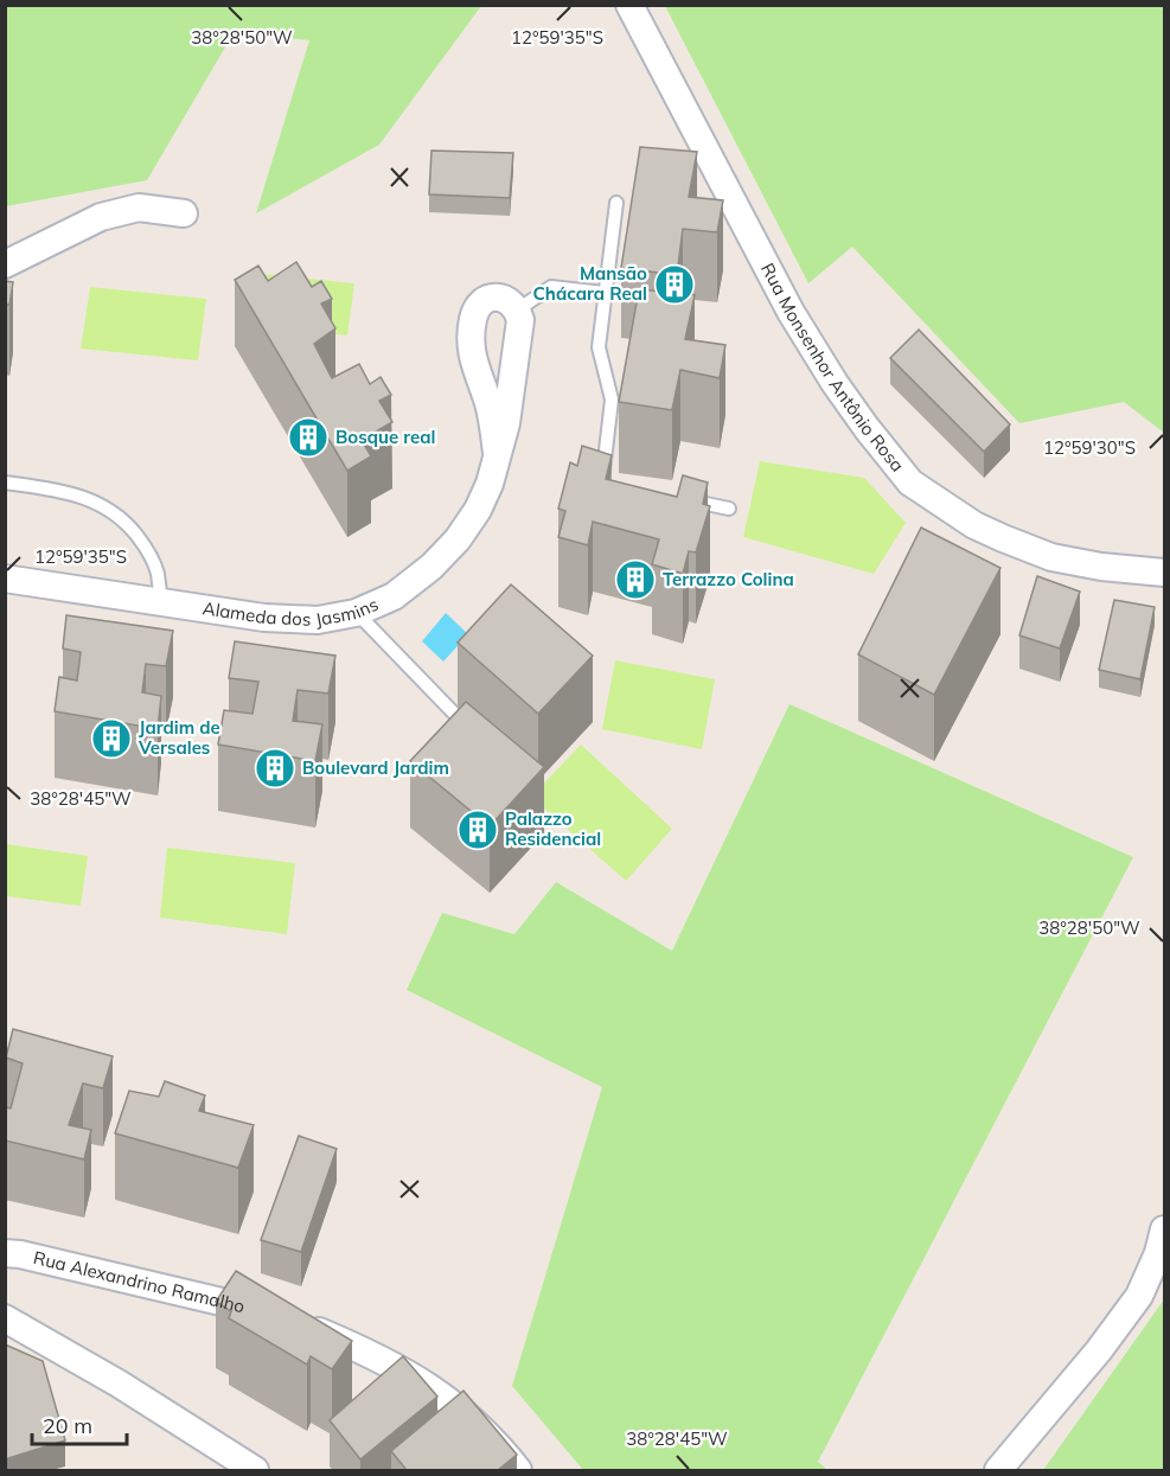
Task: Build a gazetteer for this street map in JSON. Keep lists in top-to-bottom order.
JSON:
{
  "streets": {
    "street": ["Rua Monsenhor Antônio Rosa", "Alameda dos Jasmins", "Rua Alexandrino Ramalho"]
  },
  "places": {
    "building": [
      "Mansão Chácara Real",
      "Bosque real",
      "Terrazzo Colina",
      "Jardim de Versales",
      "Boulevard Jardim",
      "Palazzo Residencial"
    ]
  },
  "scale_bar": "20 m",
  "coordinates": [
    "38°28'50\"W",
    "12°59'35\"S",
    "12°59'30\"S",
    "38°28'45\"W"
  ]
}
